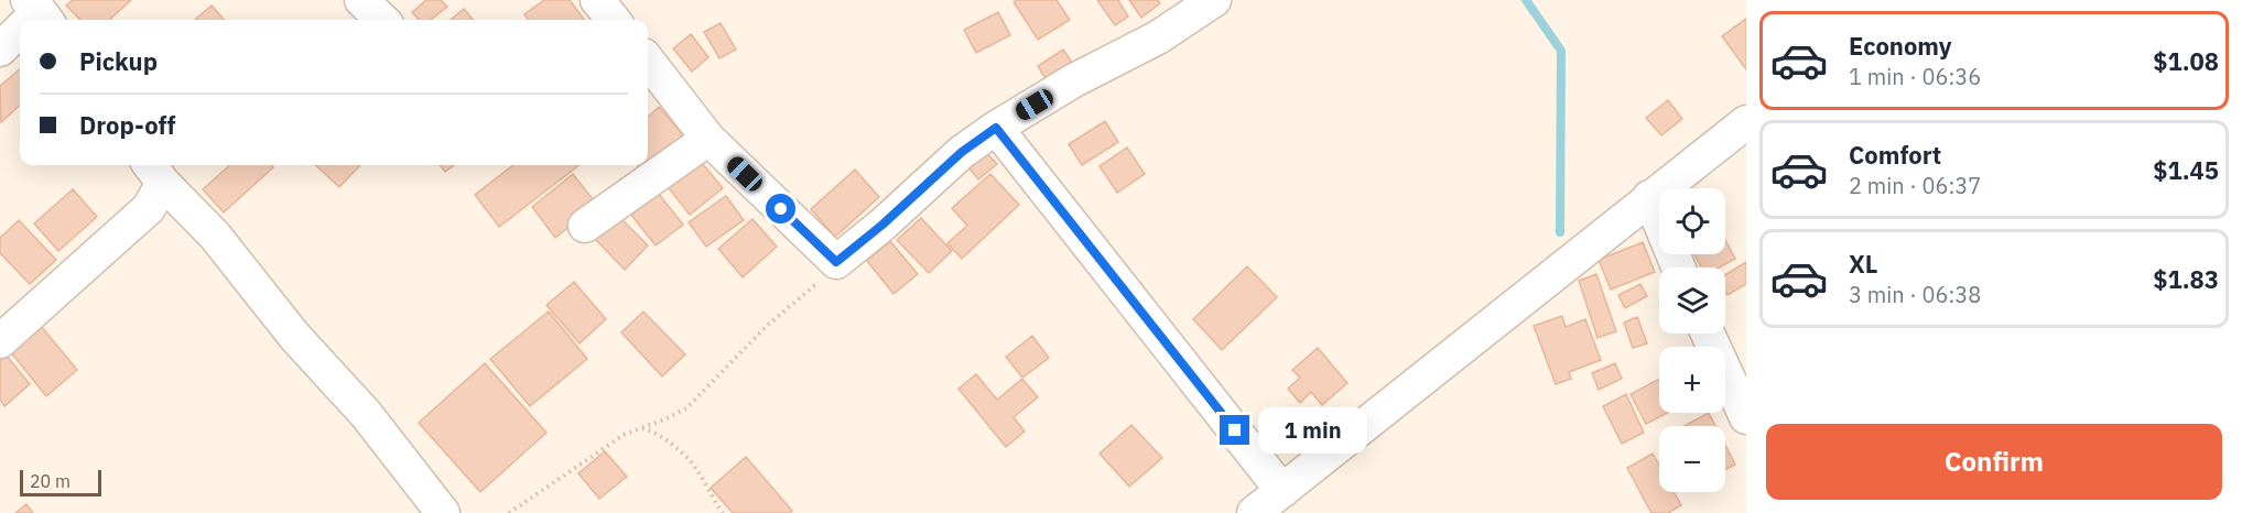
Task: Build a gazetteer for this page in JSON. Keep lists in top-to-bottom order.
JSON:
{
  "scale_bar": "20 m",
  "page": {
    "list": [
      {
        "name": "Economy",
        "note": "1 min · 06:36",
        "value": "$1.08"
      },
      {
        "name": "Comfort",
        "note": "2 min · 06:37",
        "value": "$1.45"
      },
      {
        "name": "XL",
        "note": "3 min · 06:38",
        "value": "$1.83"
      }
    ],
    "banner": ["Pickup", "Drop-off"],
    "map_buttons": ["+", "−"],
    "bubble": "1 min",
    "buttons": "Confirm",
    "scale": "20 m"
  }
}
